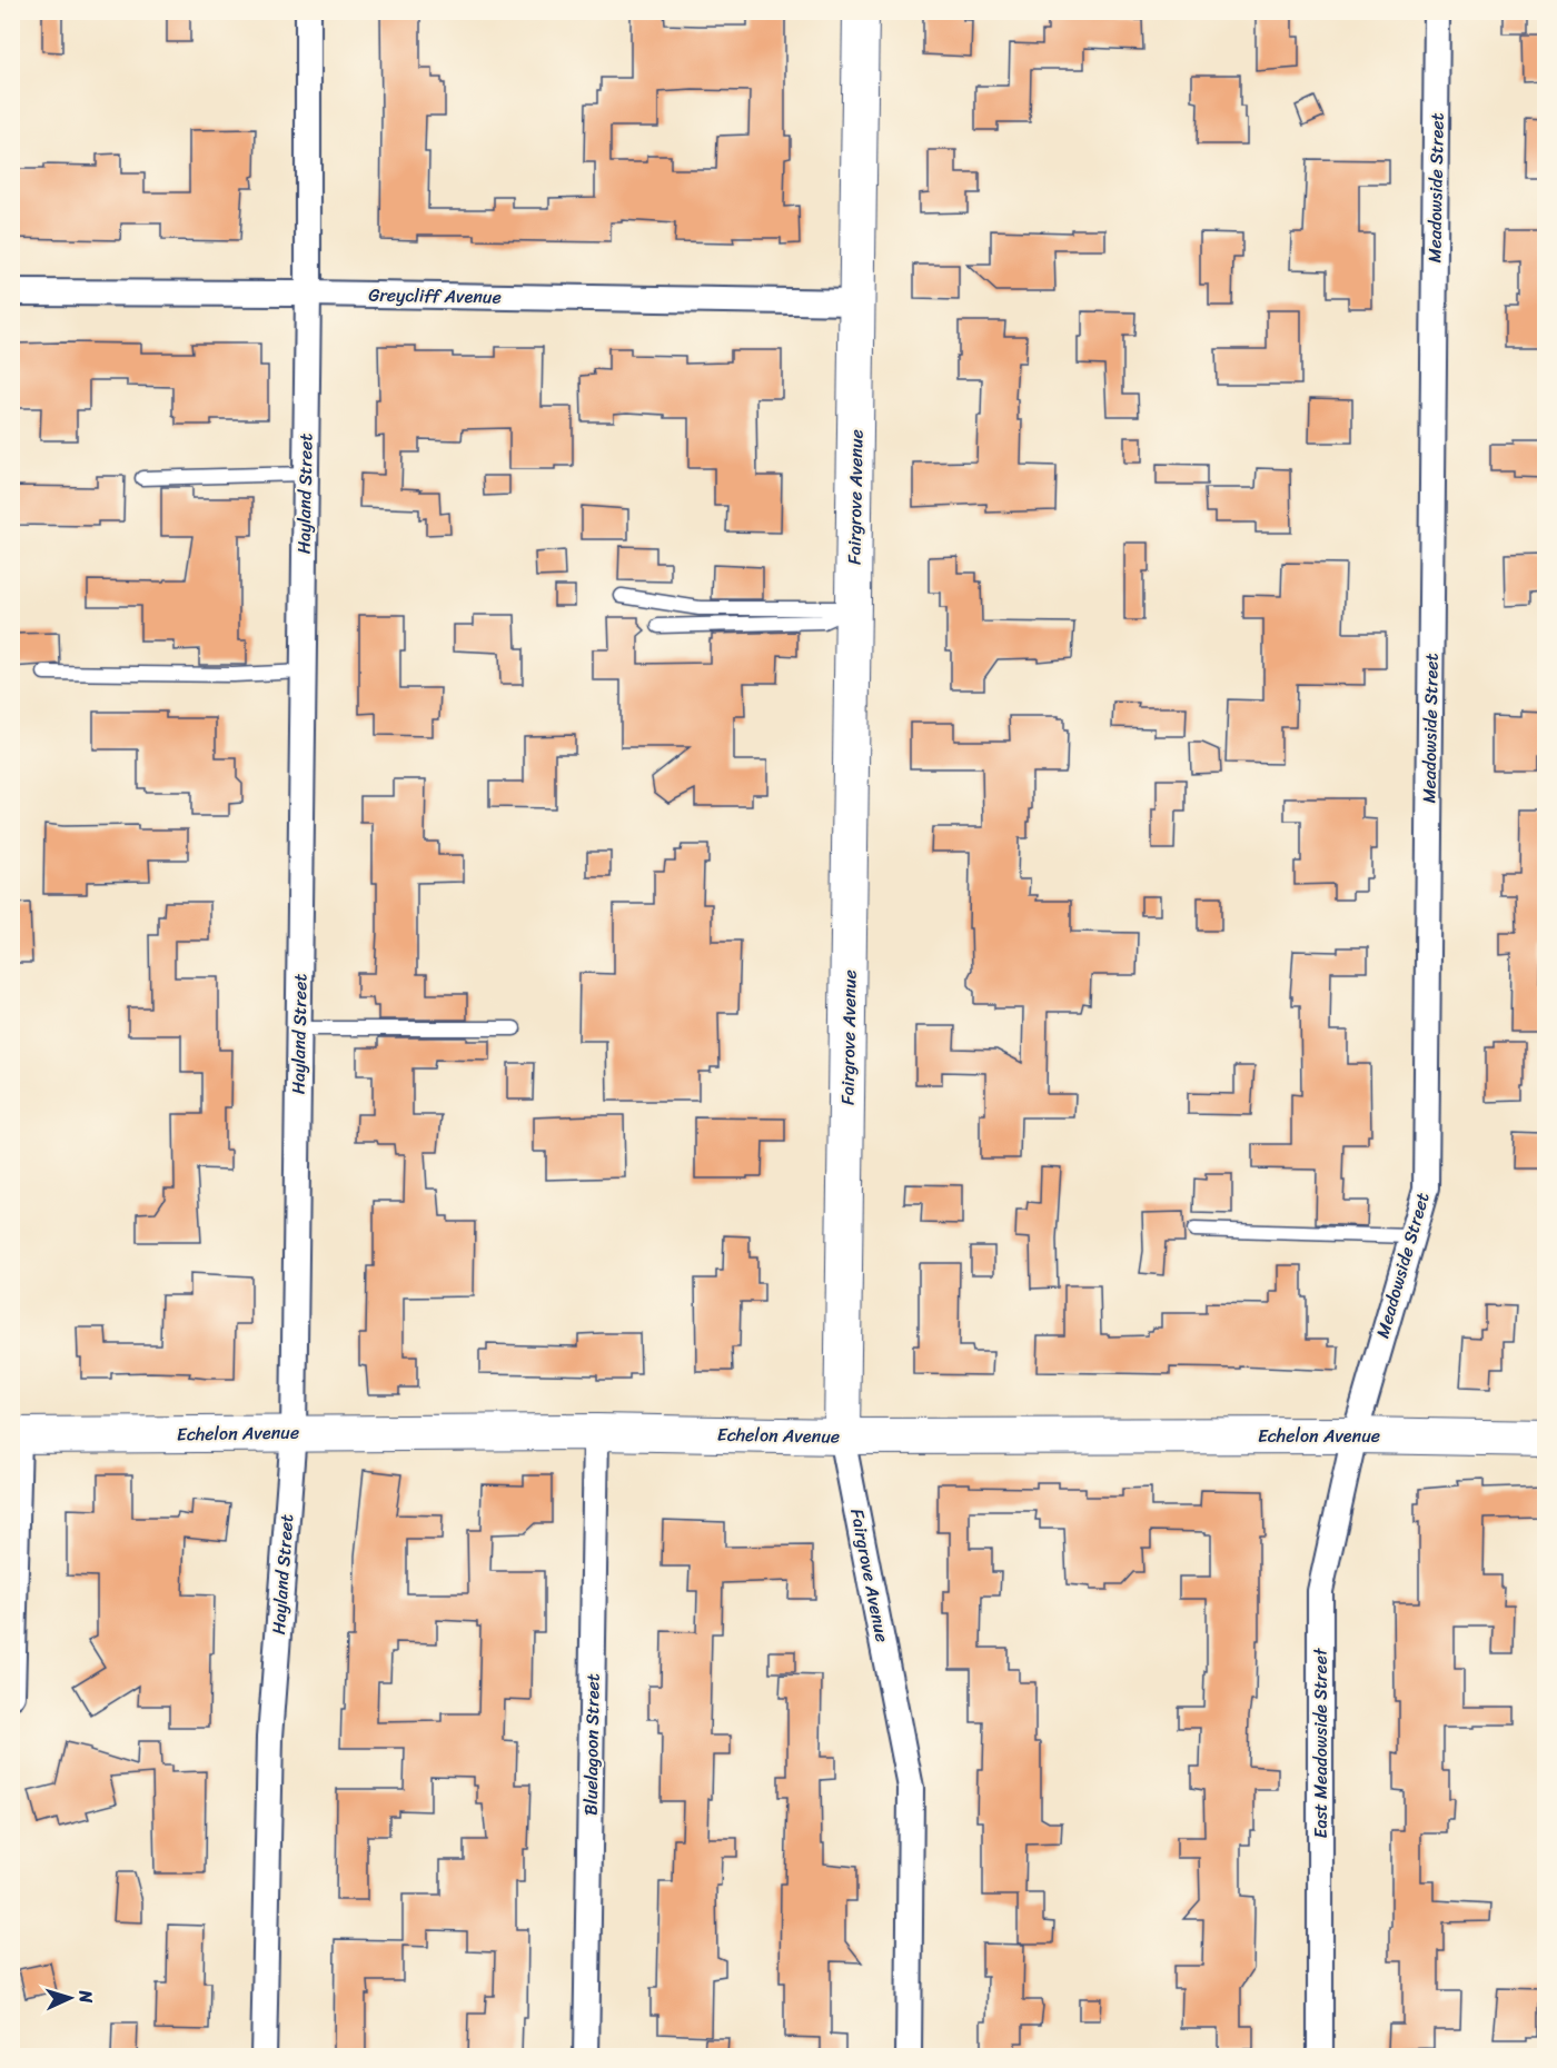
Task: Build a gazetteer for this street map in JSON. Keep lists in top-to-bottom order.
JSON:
{
  "streets": {
    "street": [
      "Meadowside Street",
      "Greycliff Avenue",
      "Hayland Street",
      "Fairgrove Avenue",
      "Echelon Avenue",
      "East Meadowside Street",
      "Bluelagoon Street"
    ]
  },
  "crossings": [
    ["Meadowside Street", "Echelon Avenue"],
    ["Meadowside Street", "East Meadowside Street"],
    ["Greycliff Avenue", "Hayland Street"],
    ["Greycliff Avenue", "Fairgrove Avenue"],
    ["Hayland Street", "Echelon Avenue"],
    ["Fairgrove Avenue", "Echelon Avenue"],
    ["Echelon Avenue", "East Meadowside Street"],
    ["Echelon Avenue", "Bluelagoon Street"]
  ],
  "north": "right"
}
